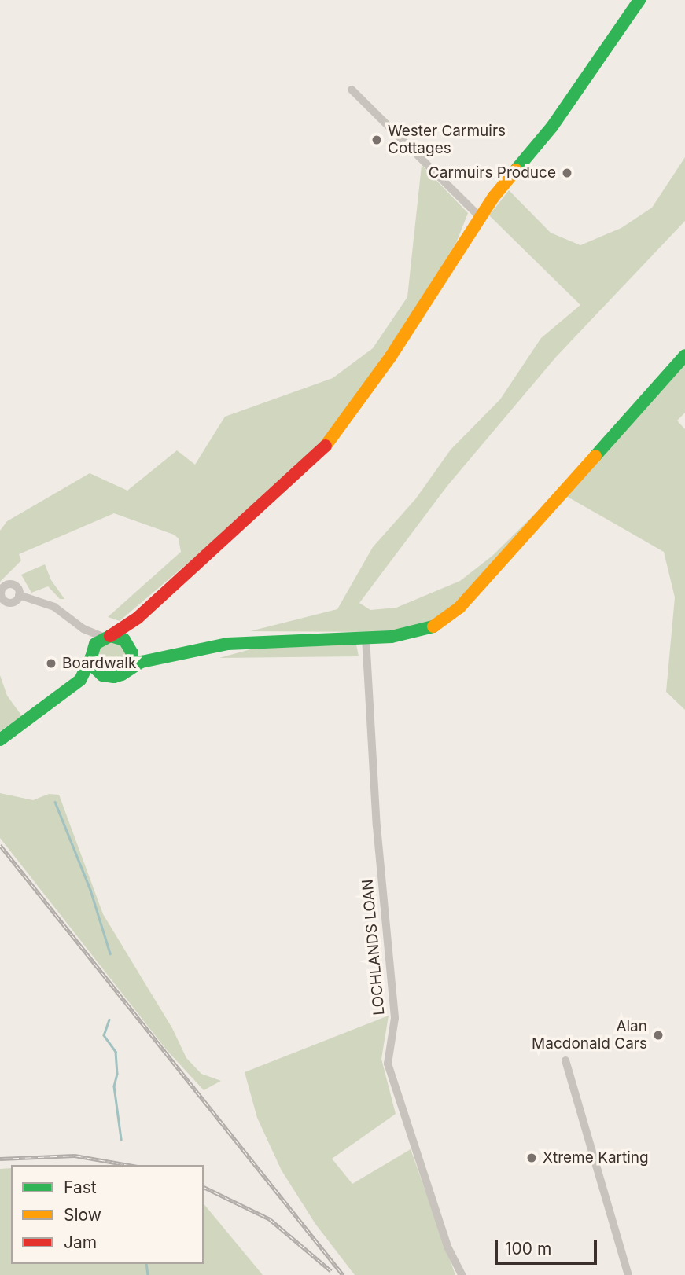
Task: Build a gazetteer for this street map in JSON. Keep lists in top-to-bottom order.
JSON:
{
  "streets": {
    "street": ["LOCHLANDS LOAN"]
  },
  "places": [
    "Wester Carmuirs Cottages",
    "Carmuirs Produce",
    "Boardwalk",
    "Alan Macdonald Cars",
    "Xtreme Karting"
  ],
  "legend": ["Fast", "Slow", "Jam"],
  "scale_bar": "100 m"
}
